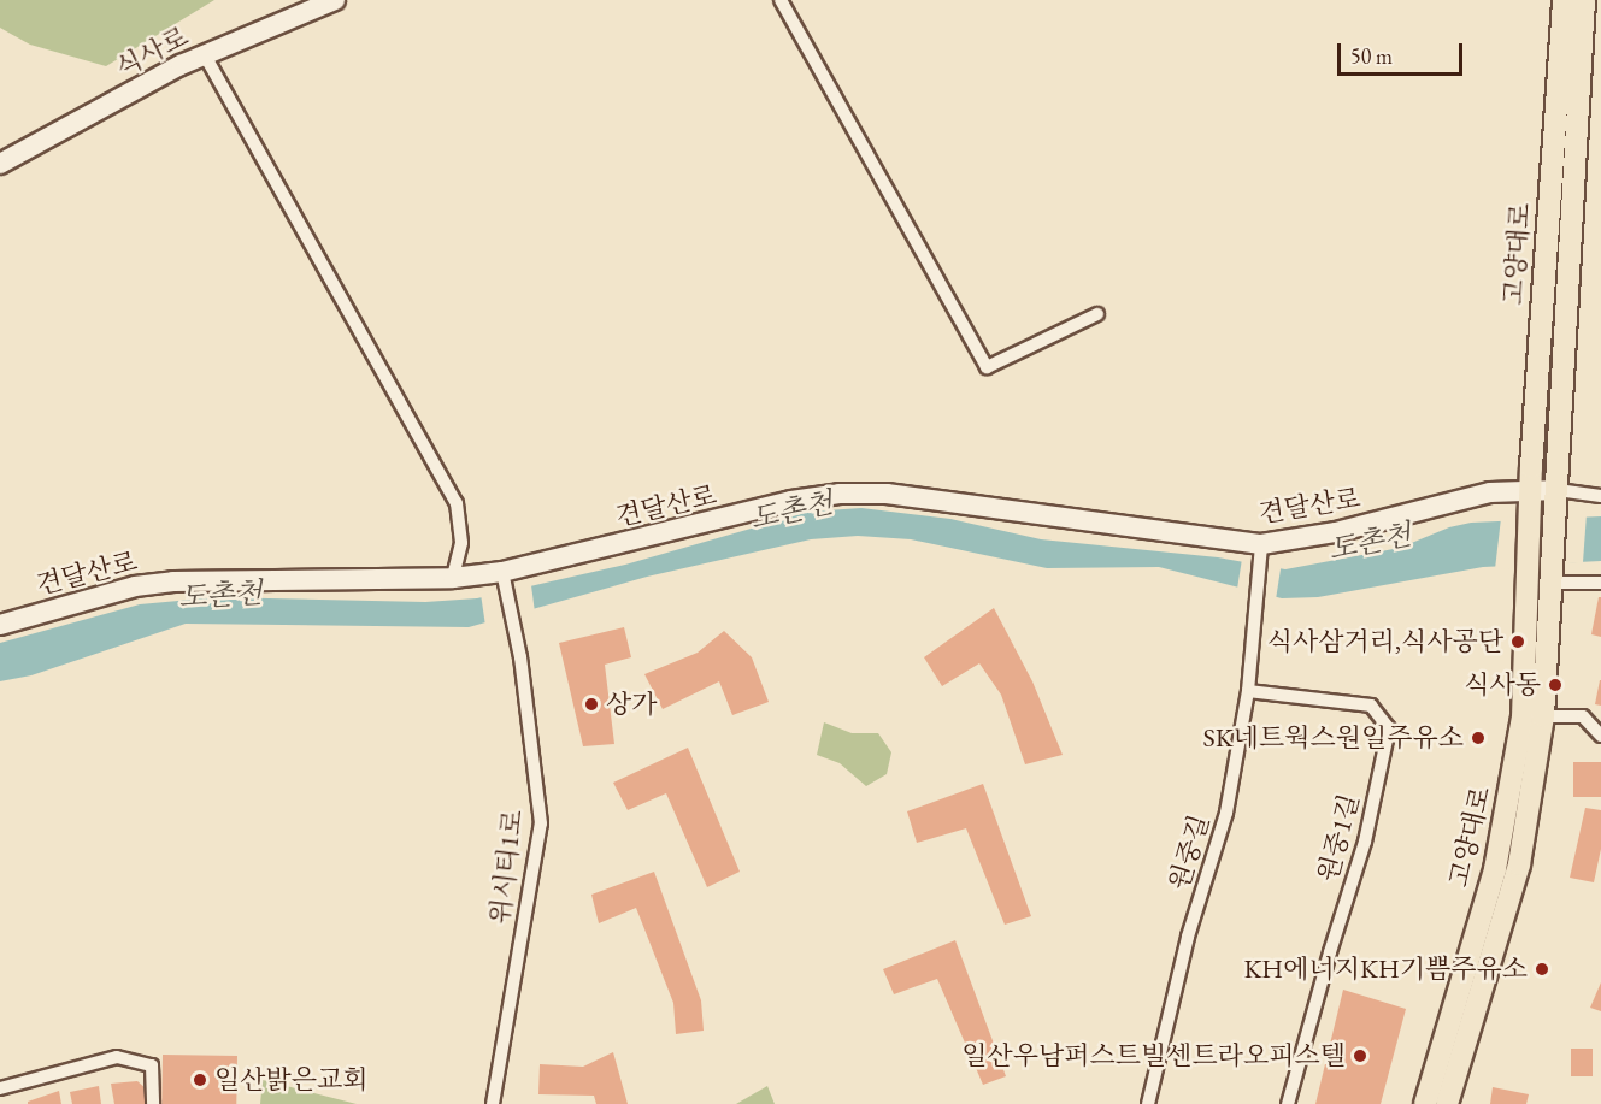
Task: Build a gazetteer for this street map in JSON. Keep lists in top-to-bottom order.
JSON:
{
  "streets": {
    "main road": ["고양대로"],
    "street": [
      "식사로",
      "견달산로",
      "원중1길",
      "원중길",
      "위시티1로"
    ]
  },
  "crossings": [
    ["고양대로", "견달산로"],
    ["견달산로", "원중길"],
    ["견달산로", "위시티1로"],
    ["원중1길", "원중길"]
  ],
  "water": ["도촌천"],
  "places": [
    "식사삼거리,식사공단",
    "식사동",
    "상가",
    "SK네트웍스원일주유소",
    "KH에너지KH기쁨주유소",
    "일산우남퍼스트빌센트라오피스텔",
    "일산밝은교회"
  ],
  "scale_bar": "50 m"
}
